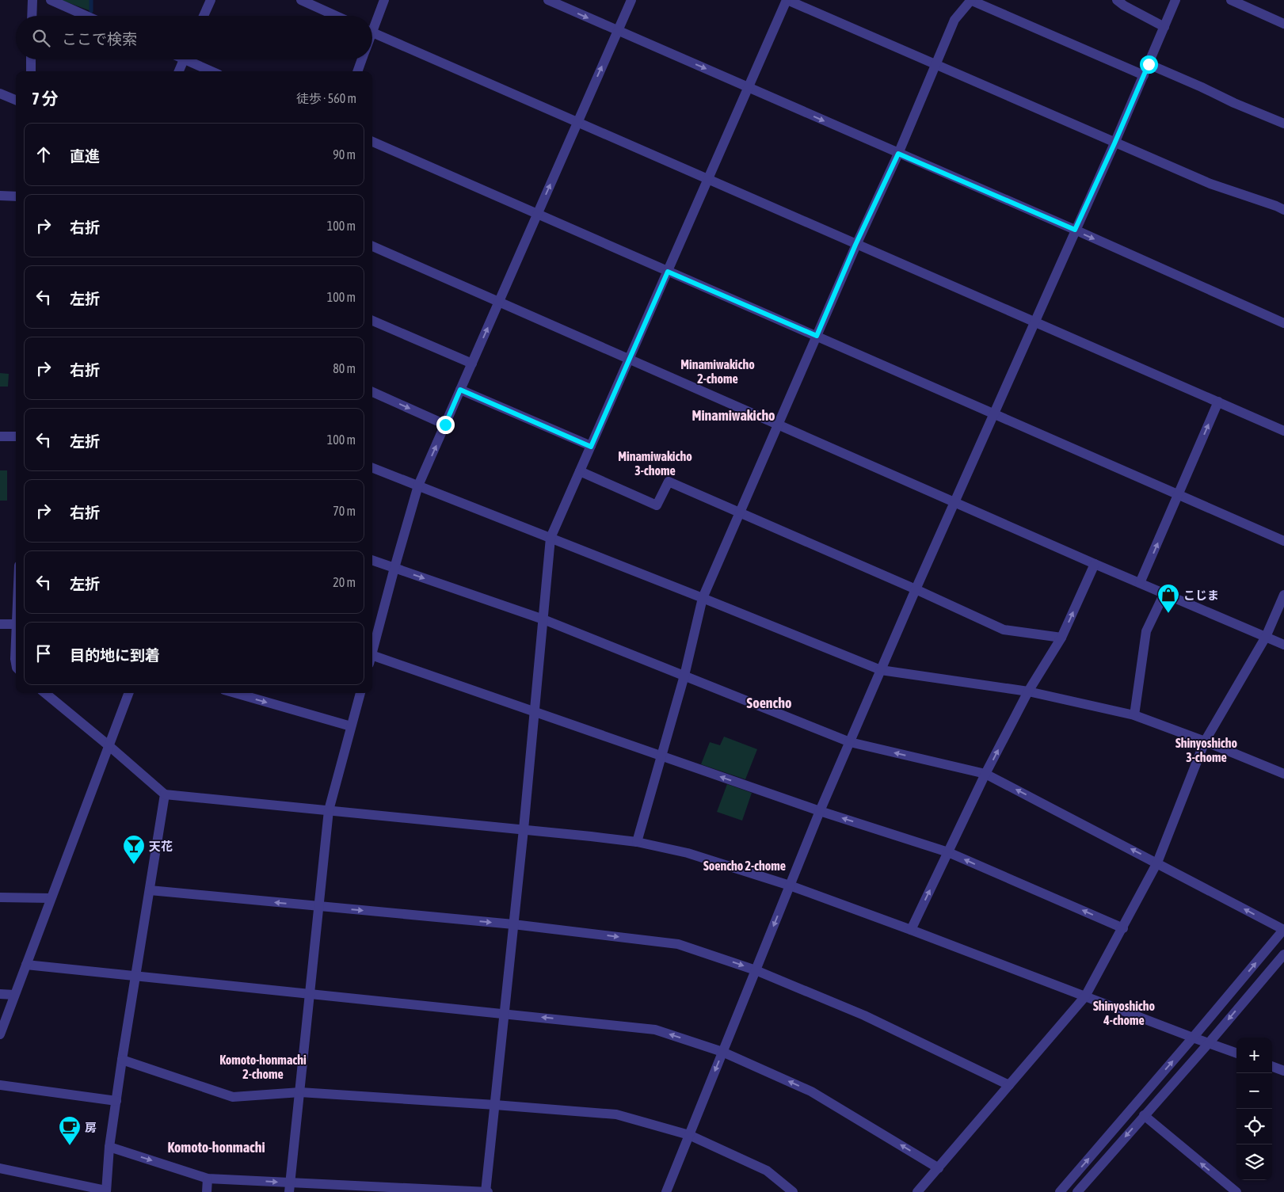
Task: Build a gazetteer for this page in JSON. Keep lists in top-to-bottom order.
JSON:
{
  "districts": [
    "Minamiwakicho 2-chome",
    "Minamiwakicho",
    "Minamiwakicho 3-chome",
    "Soencho",
    "Shinyoshicho 3-chome",
    "Soencho 2-chome",
    "Shinyoshicho 4-chome",
    "Komoto-honmachi 2-chome",
    "Komoto-honmachi"
  ],
  "places": {
    "shop": ["こじま"],
    "bar": ["天花"],
    "cafe": ["房"]
  },
  "page": {
    "search": "ここで検索",
    "heading": ["7 分", "徒歩 · 560 m"],
    "list": [
      ["直進", "90 m"],
      ["右折", "100 m"],
      ["左折", "100 m"],
      ["右折", "80 m"],
      ["左折", "100 m"],
      ["右折", "70 m"],
      ["左折", "20 m"],
      "目的地に到着"
    ],
    "map_buttons": ["+", "−"]
  }
}
